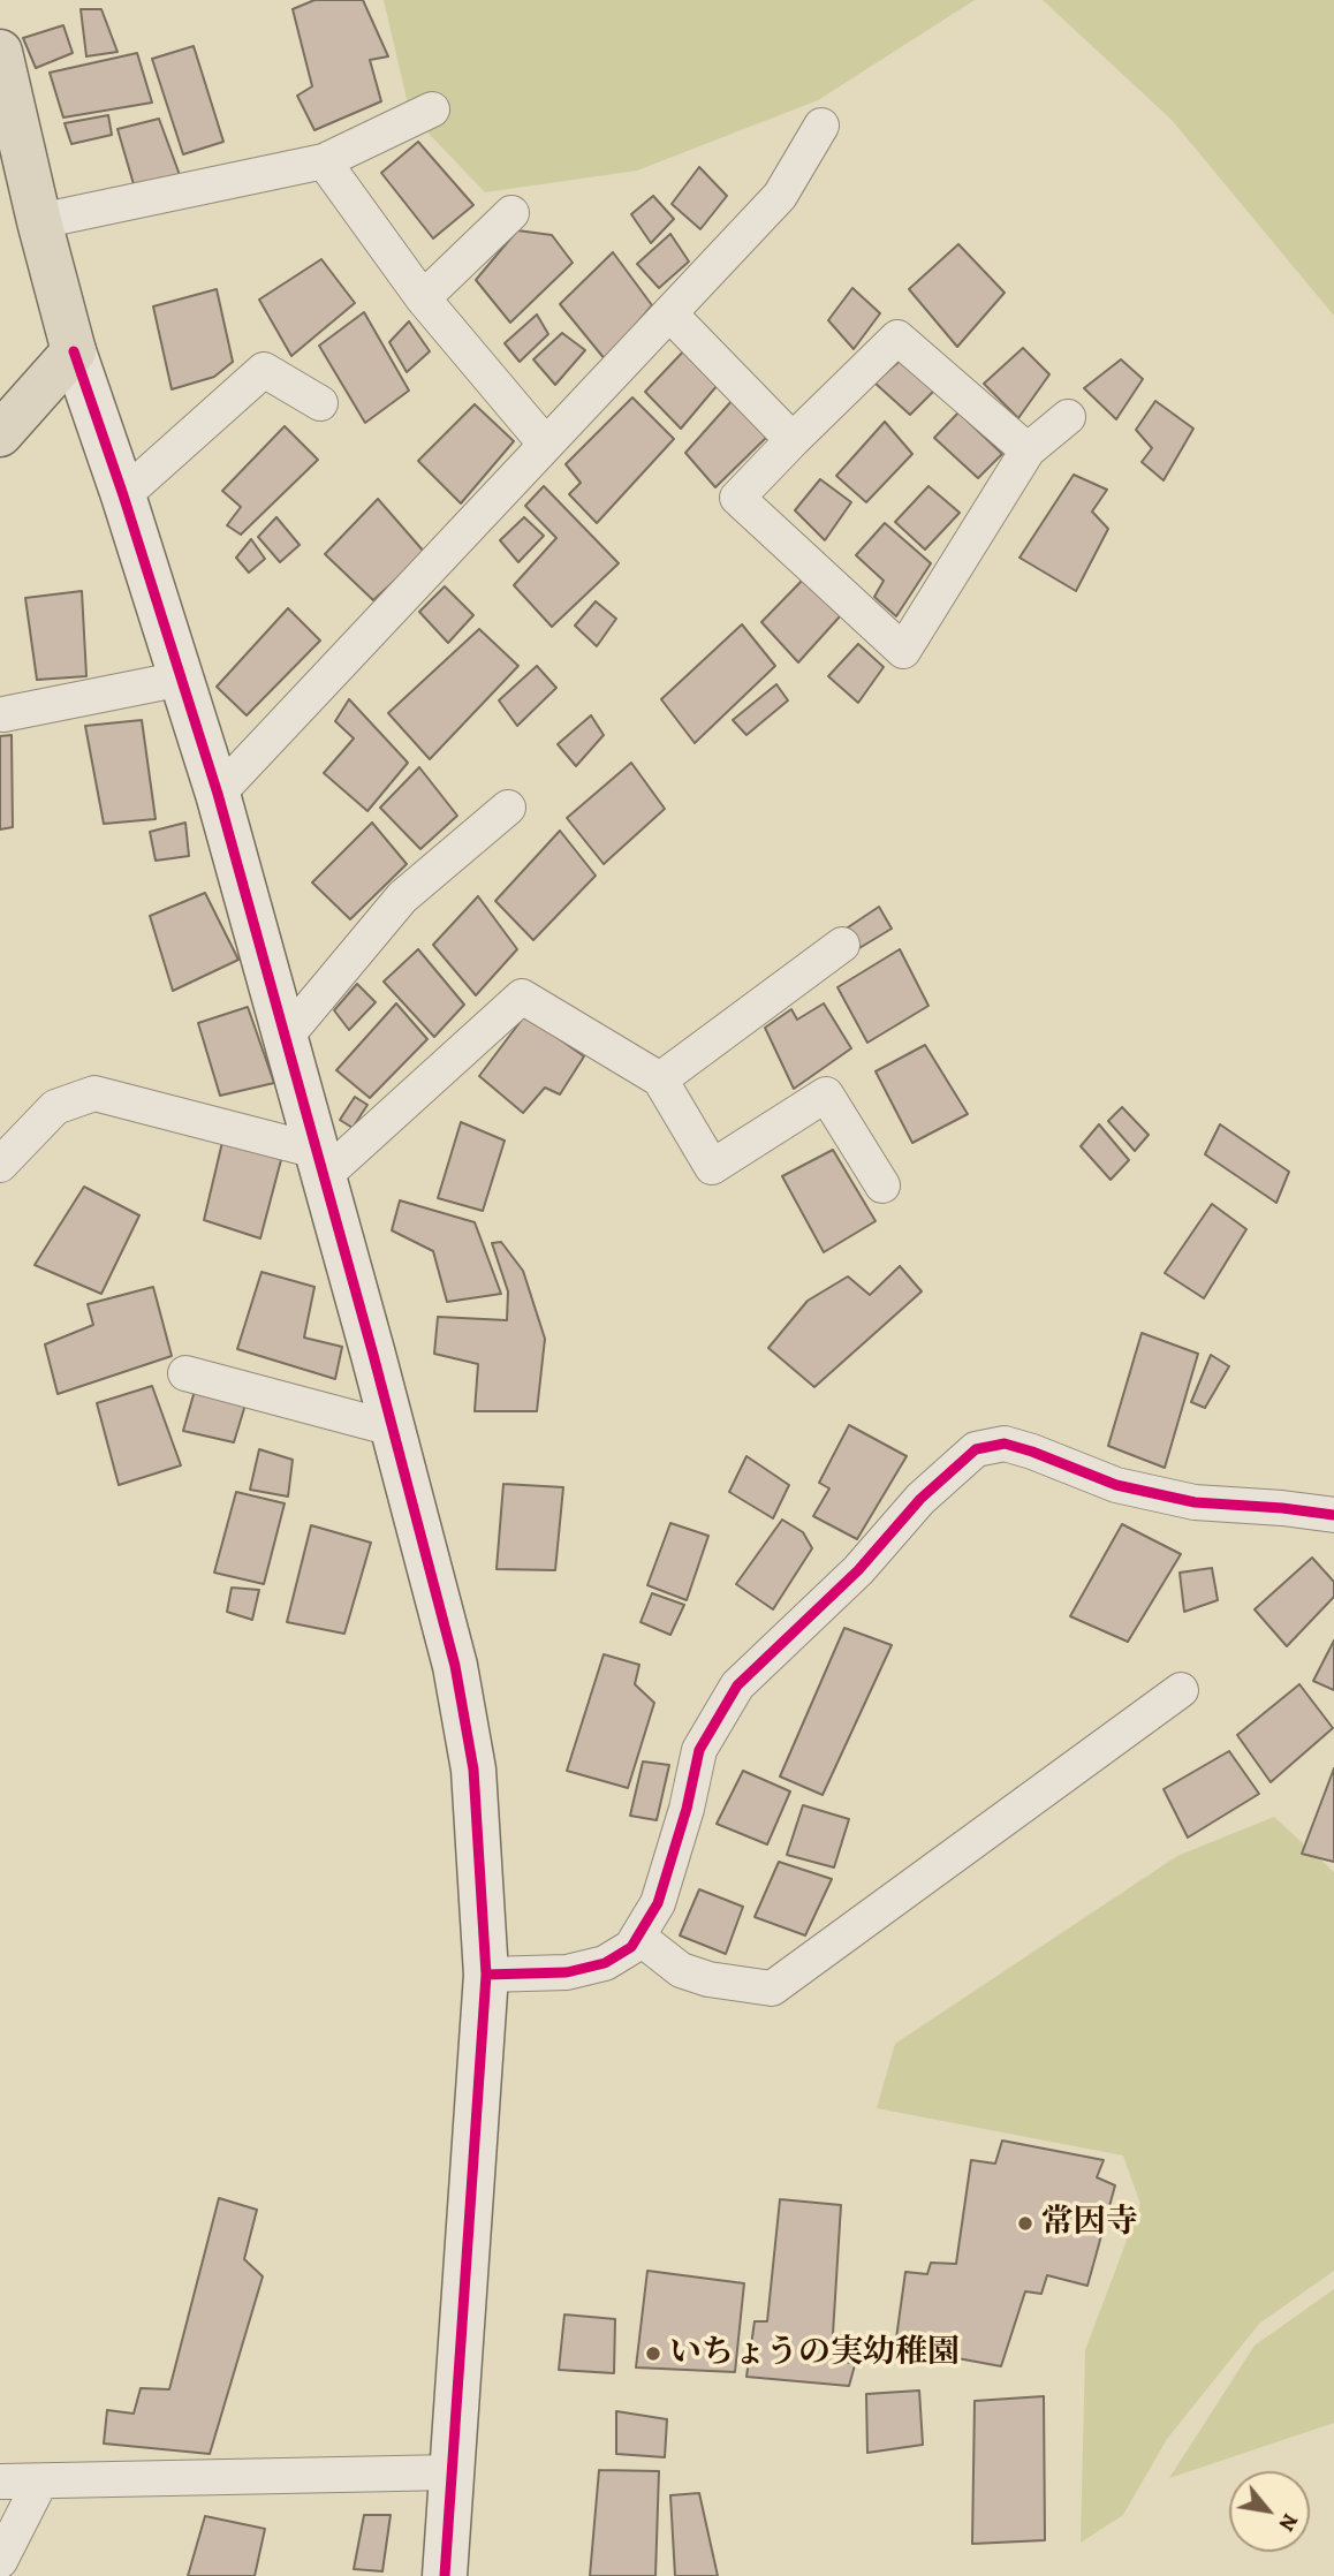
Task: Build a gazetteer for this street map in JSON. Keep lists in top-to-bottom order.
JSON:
{
  "places": ["常因寺", "いちょうの実幼稚園"],
  "north": "bottom right"
}
